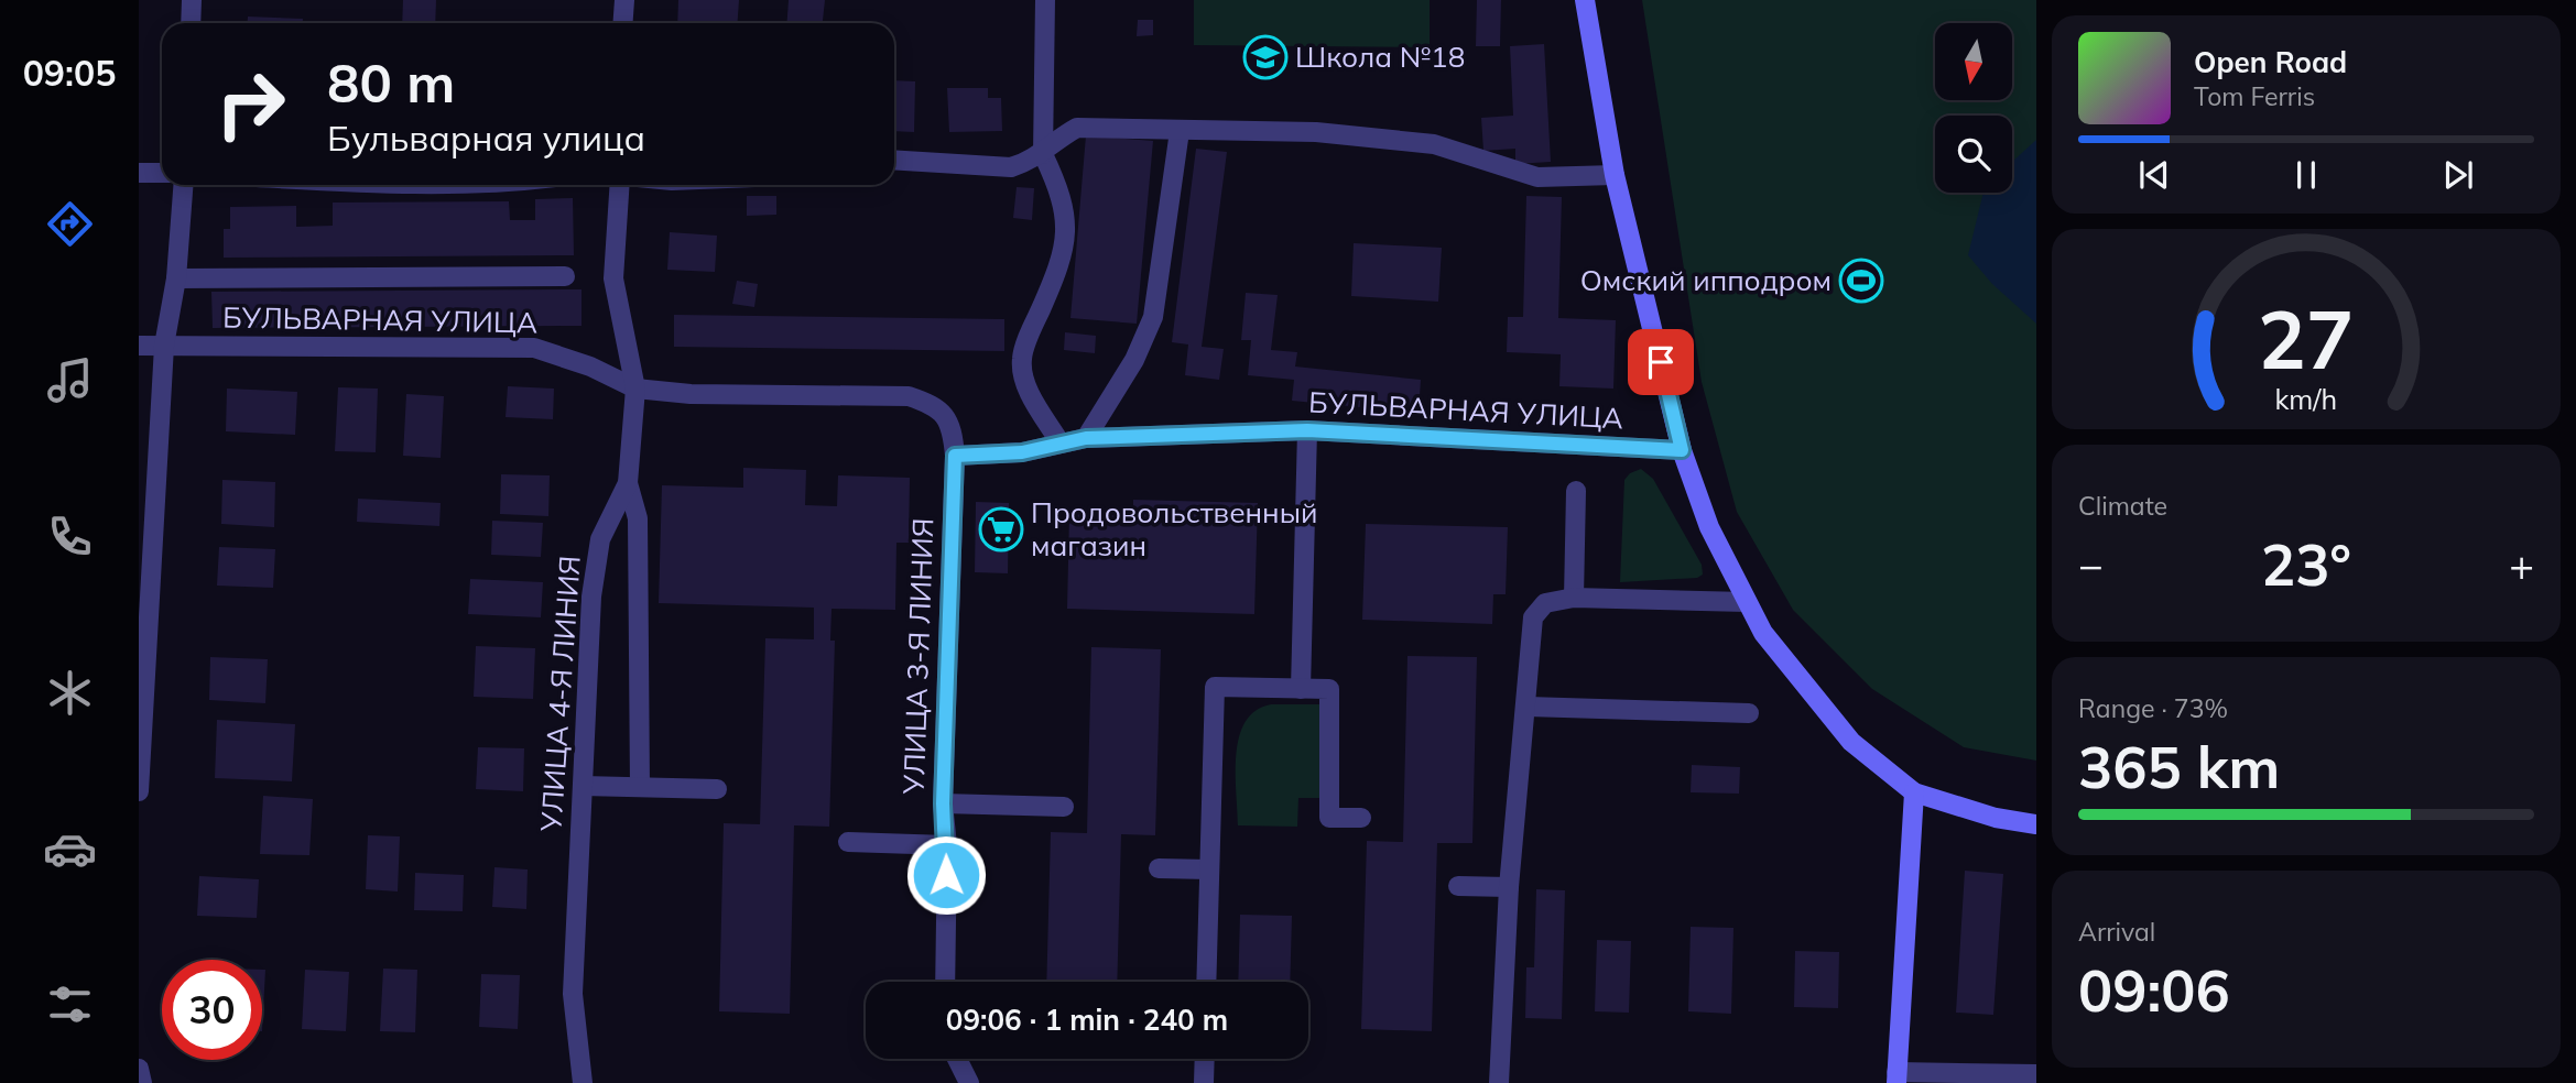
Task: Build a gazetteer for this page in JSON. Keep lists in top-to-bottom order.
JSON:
{
  "streets": {
    "street": ["БУЛЬВАРНАЯ УЛИЦА", "УЛИЦА 3-Я ЛИНИЯ", "УЛИЦА 4-Я ЛИНИЯ"]
  },
  "crossings": [
    ["БУЛЬВАРНАЯ УЛИЦА", "УЛИЦА 3-Я ЛИНИЯ"],
    ["БУЛЬВАРНАЯ УЛИЦА", "УЛИЦА 4-Я ЛИНИЯ"]
  ],
  "places": {
    "school or university": ["Школа №18"],
    "sports": ["Омский ипподром"],
    "supermarket": ["Продовольственный магазин"]
  },
  "north": "bottom",
  "page": {
    "tabs": "09:05",
    "turn": ["80 m", "Бульварная улица"],
    "song": ["Open Road", "Tom Ferris"],
    "tile": [
      "Climate",
      ["Range · 73%", "365 km"],
      ["Arrival", "09:06"]
    ],
    "heat": ["−", "23°", "+"],
    "limit": "30",
    "trip": "09:06 · 1 min · 240 m",
    "gauge": ["27", "km/h"]
  }
}
